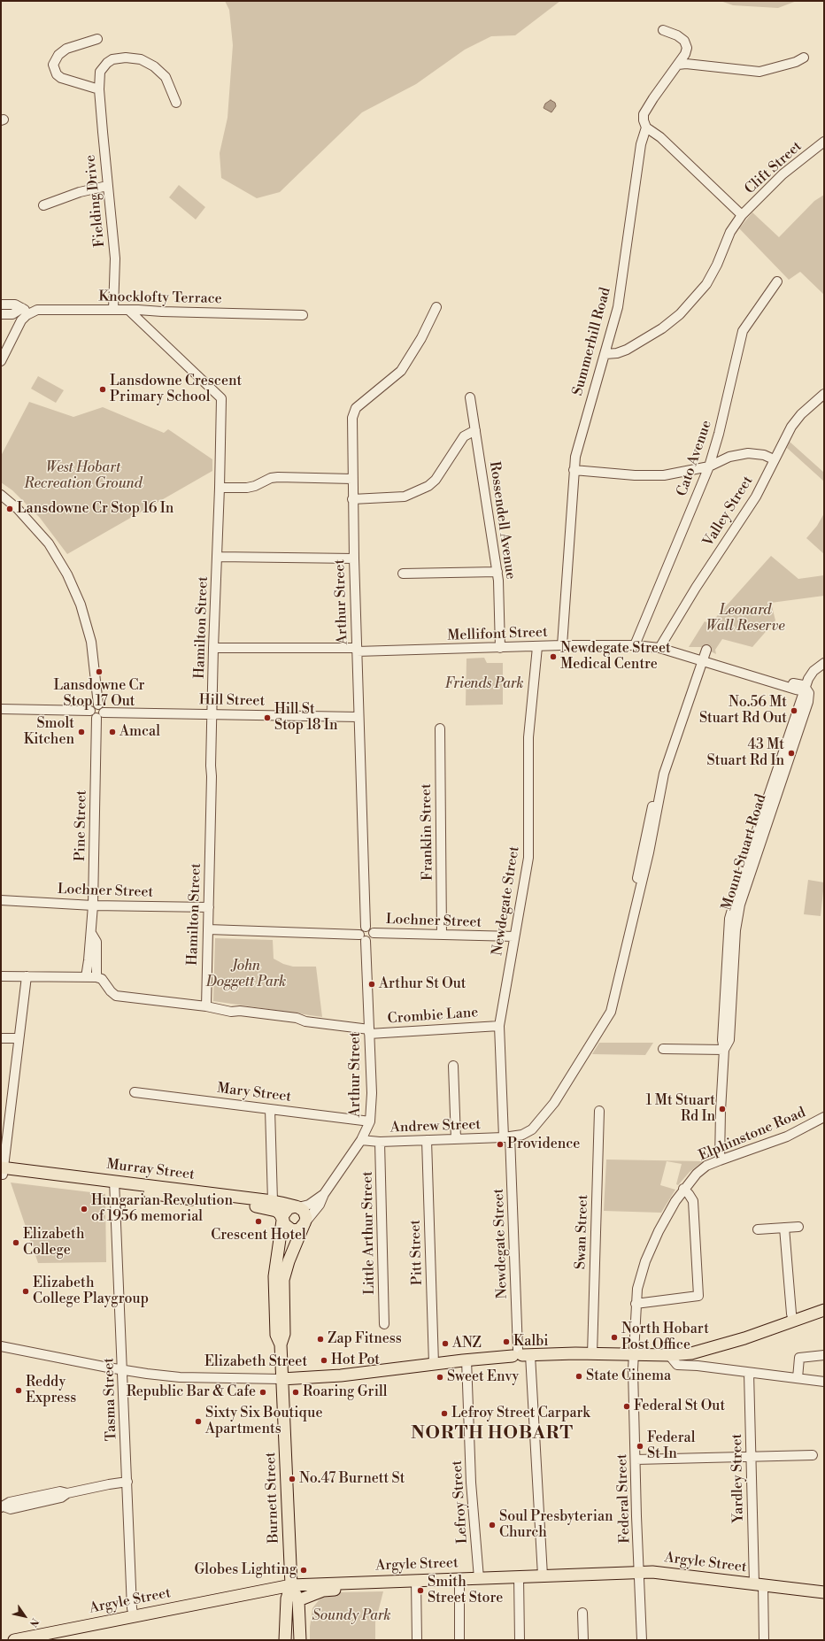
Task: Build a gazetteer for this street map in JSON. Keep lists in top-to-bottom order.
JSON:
{
  "streets": {
    "main road": [
      "Murray Street",
      "Elizabeth Street",
      "Burnett Street",
      "Argyle Street"
    ],
    "street": [
      "Clift Street",
      "Fielding Drive",
      "Knocklofty Terrace",
      "Summerhill Road",
      "Cato Avenue",
      "Valley Street",
      "Rossendell Avenue",
      "Arthur Street",
      "Hamilton Street",
      "Mellifont Street",
      "Hill Street",
      "Pine Street",
      "Franklin Street",
      "Mount Stuart Road",
      "Lochner Street",
      "Newdegate Street",
      "Crombie Lane",
      "Mary Street",
      "Andrew Street",
      "Elphinstone Road",
      "Swan Street",
      "Little Arthur Street",
      "Pitt Street",
      "Tasma Street",
      "Yardley Street",
      "Federal Street",
      "Lefroy Street"
    ]
  },
  "crossings": [
    ["Clift Street", "Summerhill Road"],
    ["Fielding Drive", "Knocklofty Terrace"],
    ["Knocklofty Terrace", "Hamilton Street"],
    ["Summerhill Road", "Mellifont Street"],
    ["Cato Avenue", "Mellifont Street"],
    ["Valley Street", "Mellifont Street"],
    ["Rossendell Avenue", "Mellifont Street"],
    ["Arthur Street", "Mellifont Street"],
    ["Arthur Street", "Hill Street"],
    ["Arthur Street", "Lochner Street"],
    ["Arthur Street", "Crombie Lane"],
    ["Arthur Street", "Mary Street"],
    ["Arthur Street", "Andrew Street"],
    ["Arthur Street", "Murray Street"],
    ["Arthur Street", "Burnett Street"],
    ["Hamilton Street", "Mellifont Street"],
    ["Hamilton Street", "Hill Street"],
    ["Hamilton Street", "Lochner Street"],
    ["Hamilton Street", "Crombie Lane"],
    ["Mellifont Street", "Mount Stuart Road"],
    ["Mellifont Street", "Newdegate Street"],
    ["Mellifont Street", "Andrew Street"],
    ["Hill Street", "Pine Street"],
    ["Pine Street", "Lochner Street"],
    ["Pine Street", "Crombie Lane"],
    ["Franklin Street", "Lochner Street"],
    ["Mount Stuart Road", "Elphinstone Road"],
    ["Lochner Street", "Newdegate Street"],
    ["Newdegate Street", "Crombie Lane"],
    ["Newdegate Street", "Andrew Street"],
    ["Newdegate Street", "Elizabeth Street"],
    ["Newdegate Street", "Argyle Street"],
    ["Andrew Street", "Little Arthur Street"],
    ["Andrew Street", "Pitt Street"],
    ["Elphinstone Road", "Elizabeth Street"],
    ["Elphinstone Road", "Federal Street"],
    ["Murray Street", "Tasma Street"],
    ["Murray Street", "Burnett Street"],
    ["Swan Street", "Elizabeth Street"],
    ["Pitt Street", "Elizabeth Street"],
    ["Elizabeth Street", "Tasma Street"],
    ["Elizabeth Street", "Burnett Street"],
    ["Elizabeth Street", "Federal Street"],
    ["Elizabeth Street", "Lefroy Street"],
    ["Tasma Street", "Argyle Street"],
    ["Yardley Street", "Argyle Street"],
    ["Burnett Street", "Argyle Street"],
    ["Federal Street", "Argyle Street"],
    ["Lefroy Street", "Argyle Street"]
  ],
  "districts": ["NORTH HOBART"],
  "parks": [
    "West Hobart Recreation Ground",
    "Leonard Wall Reserve",
    "Friends Park",
    "John Doggett Park",
    "Soundy Park"
  ],
  "places": [
    "Lansdowne Crescent Primary School",
    "Lansdowne Cr Stop 16 In",
    "Newdegate Street Medical Centre",
    "Lansdowne Cr Stop 17 Out",
    "No.56 Mt Stuart Rd Out",
    "Hill St Stop 18 In",
    "Smolt Kitchen",
    "Amcal",
    "43 Mt Stuart Rd In",
    "Arthur St Out",
    "1 Mt Stuart Rd In",
    "Providence",
    "Hungarian Revolution of 1956 memorial",
    "Crescent Hotel",
    "Elizabeth College",
    "Elizabeth College Playgroup",
    "North Hobart Post Office",
    "Zap Fitness",
    "Kalbi",
    "ANZ",
    "Hot Pot",
    "State Cinema",
    "Sweet Envy",
    "Reddy Express",
    "Republic Bar & Cafe",
    "Roaring Grill",
    "Federal St Out",
    "Lefroy Street Carpark",
    "Sixty Six Boutique Apartments",
    "Federal St In",
    "No.47 Burnett St",
    "Soul Presbyterian Church",
    "Globes Lighting",
    "Smith Street Store"
  ],
  "north": "bottom right"
}
